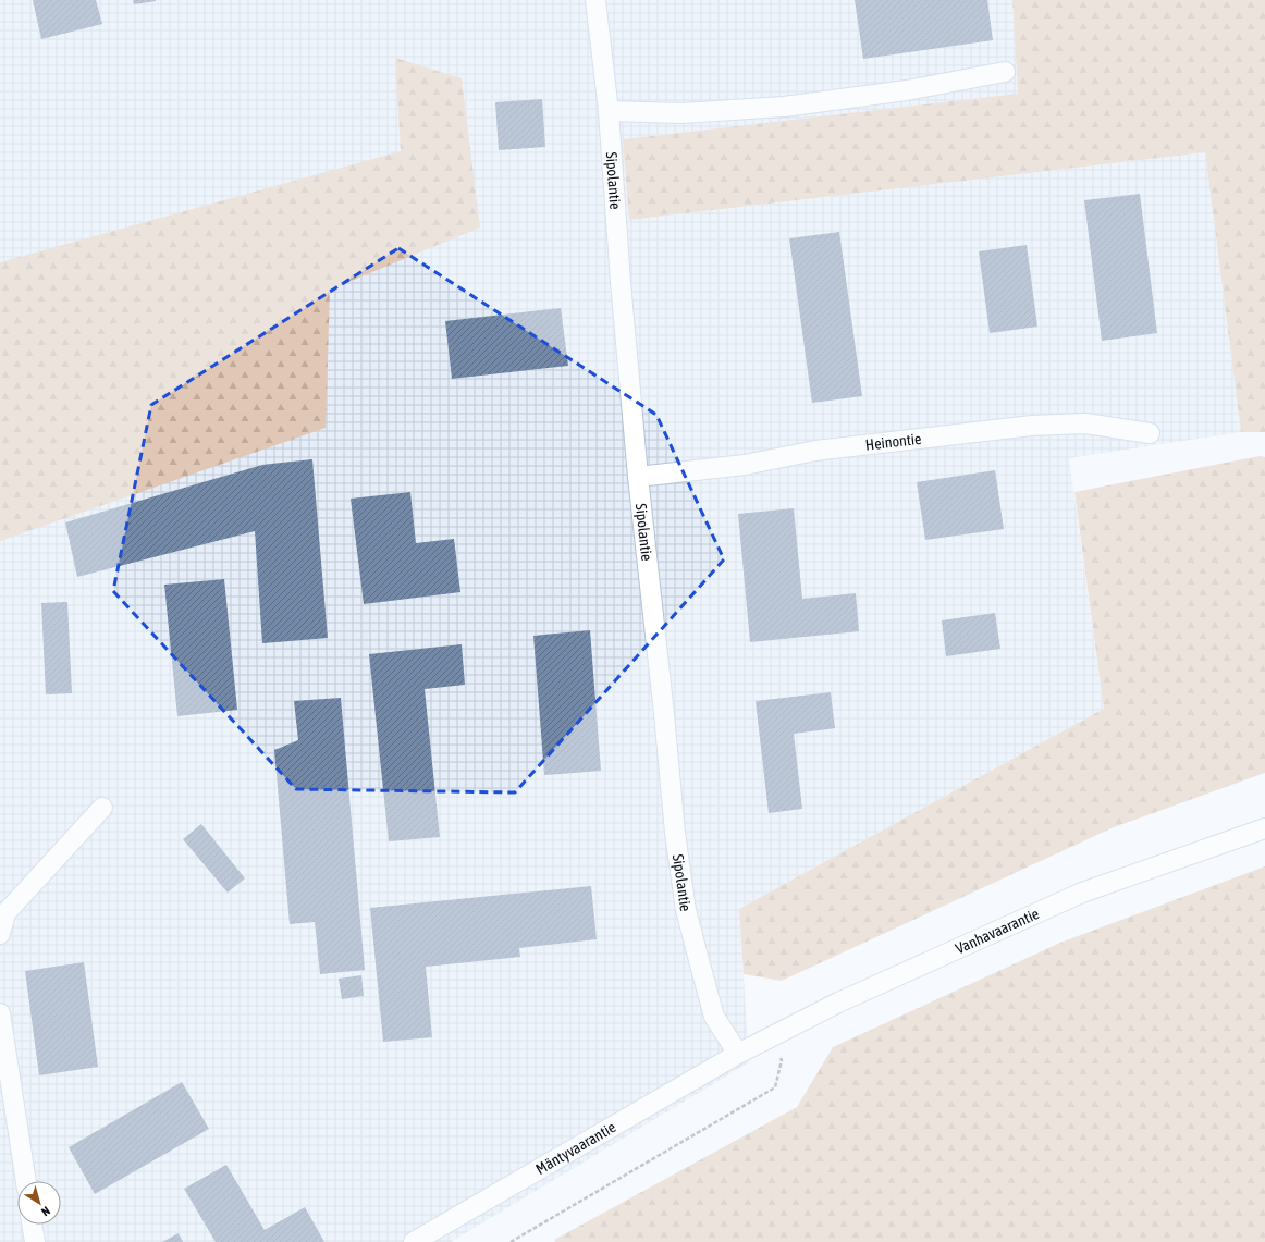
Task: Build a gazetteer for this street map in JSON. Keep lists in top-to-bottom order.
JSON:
{
  "streets": {
    "street": [
      "Sipolantie",
      "Heinontie",
      "Vanhavaarantie",
      "Mäntyvaarantie"
    ]
  },
  "crossings": [
    ["Sipolantie", "Heinontie"],
    ["Sipolantie", "Vanhavaarantie"],
    ["Sipolantie", "Mäntyvaarantie"],
    ["Vanhavaarantie", "Mäntyvaarantie"]
  ],
  "north": "bottom right"
}
